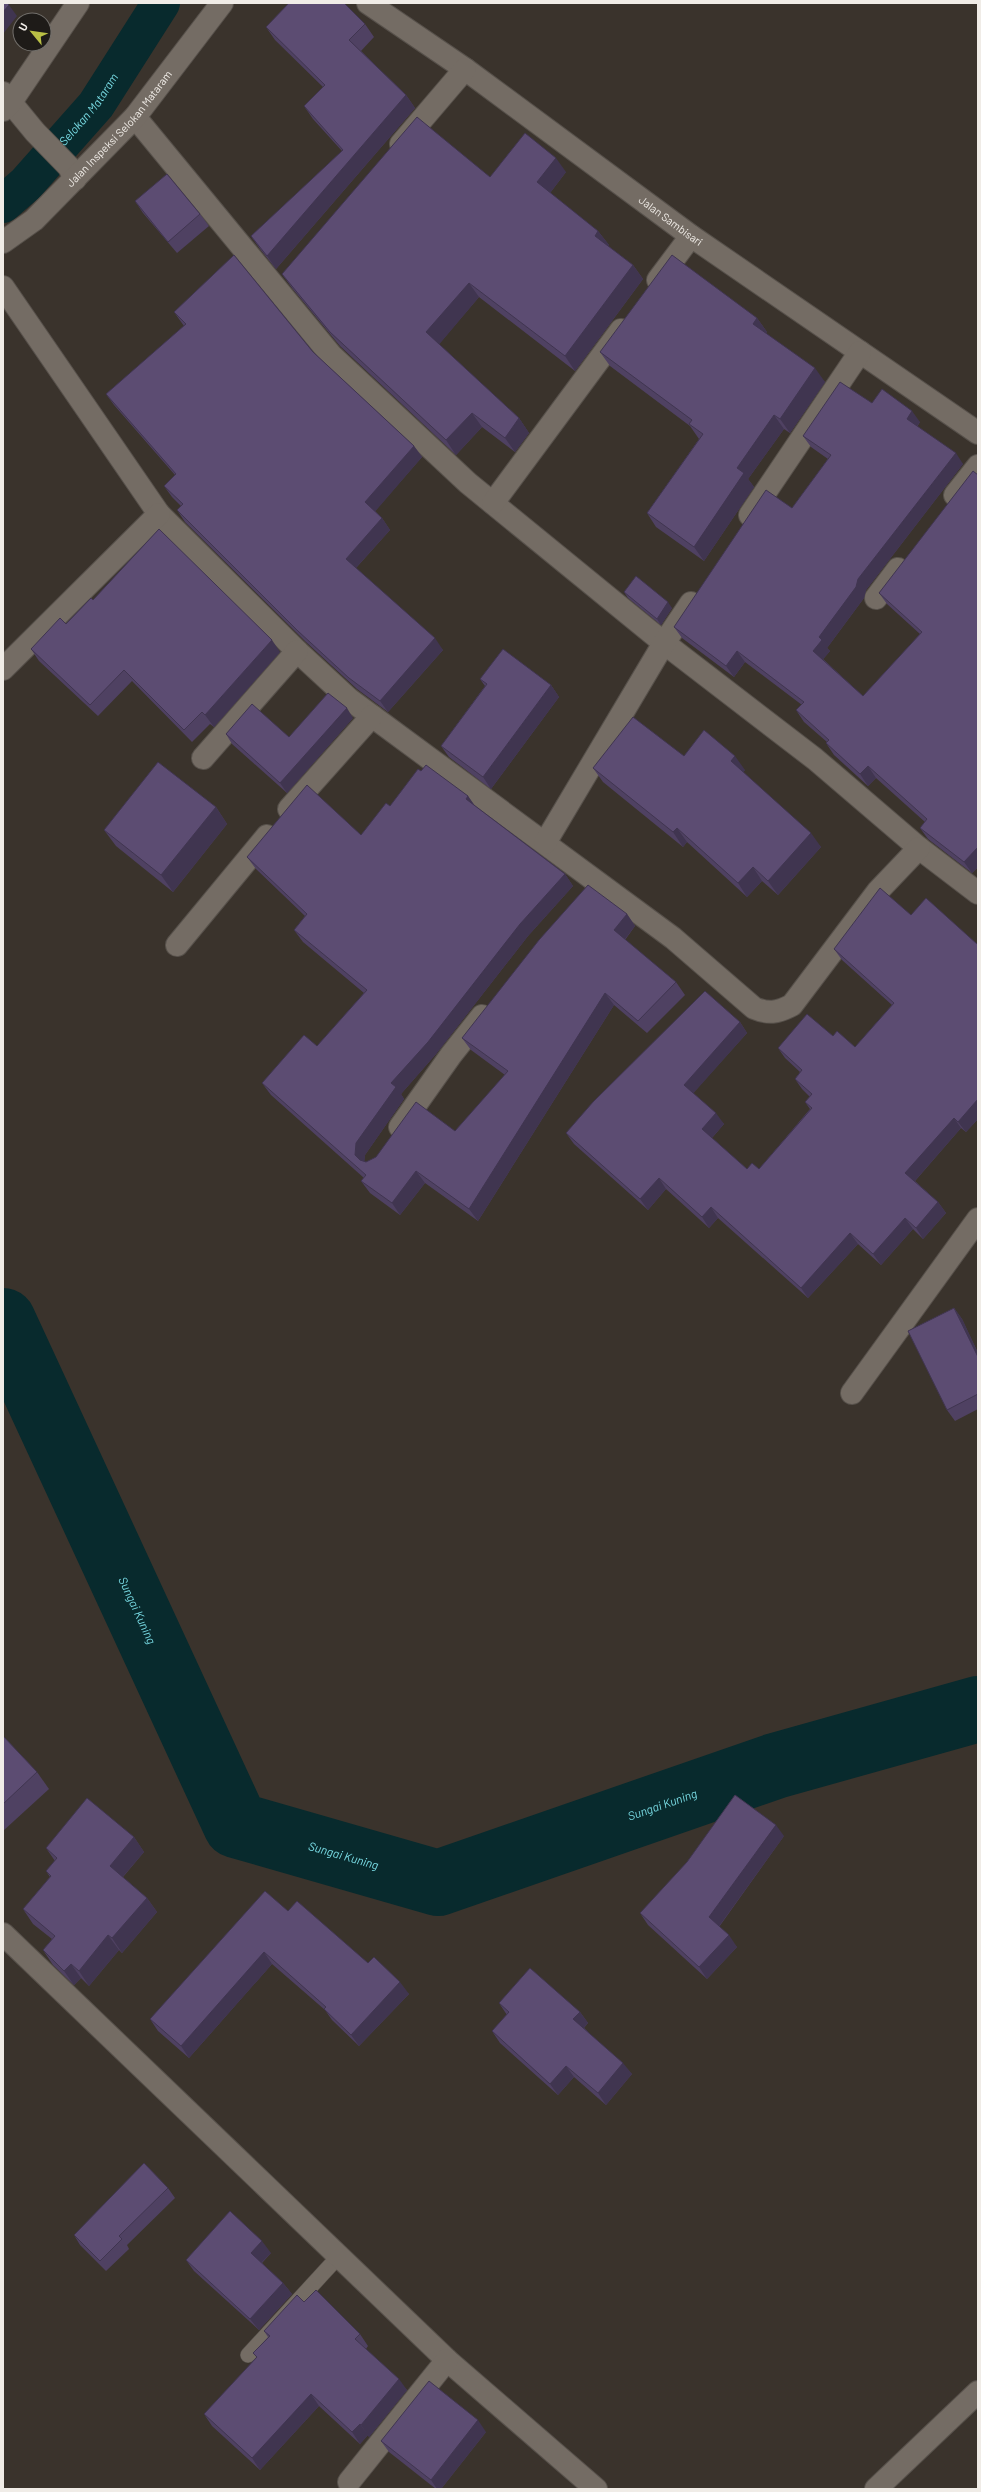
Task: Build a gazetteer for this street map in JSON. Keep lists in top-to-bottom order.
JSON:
{
  "streets": {
    "street": ["Jalan Inspeksi Selokan Mataram", "Jalan Sambisari"]
  },
  "water": ["Selokan Mataram", "Sungai Kuning"],
  "north": "top left"
}
